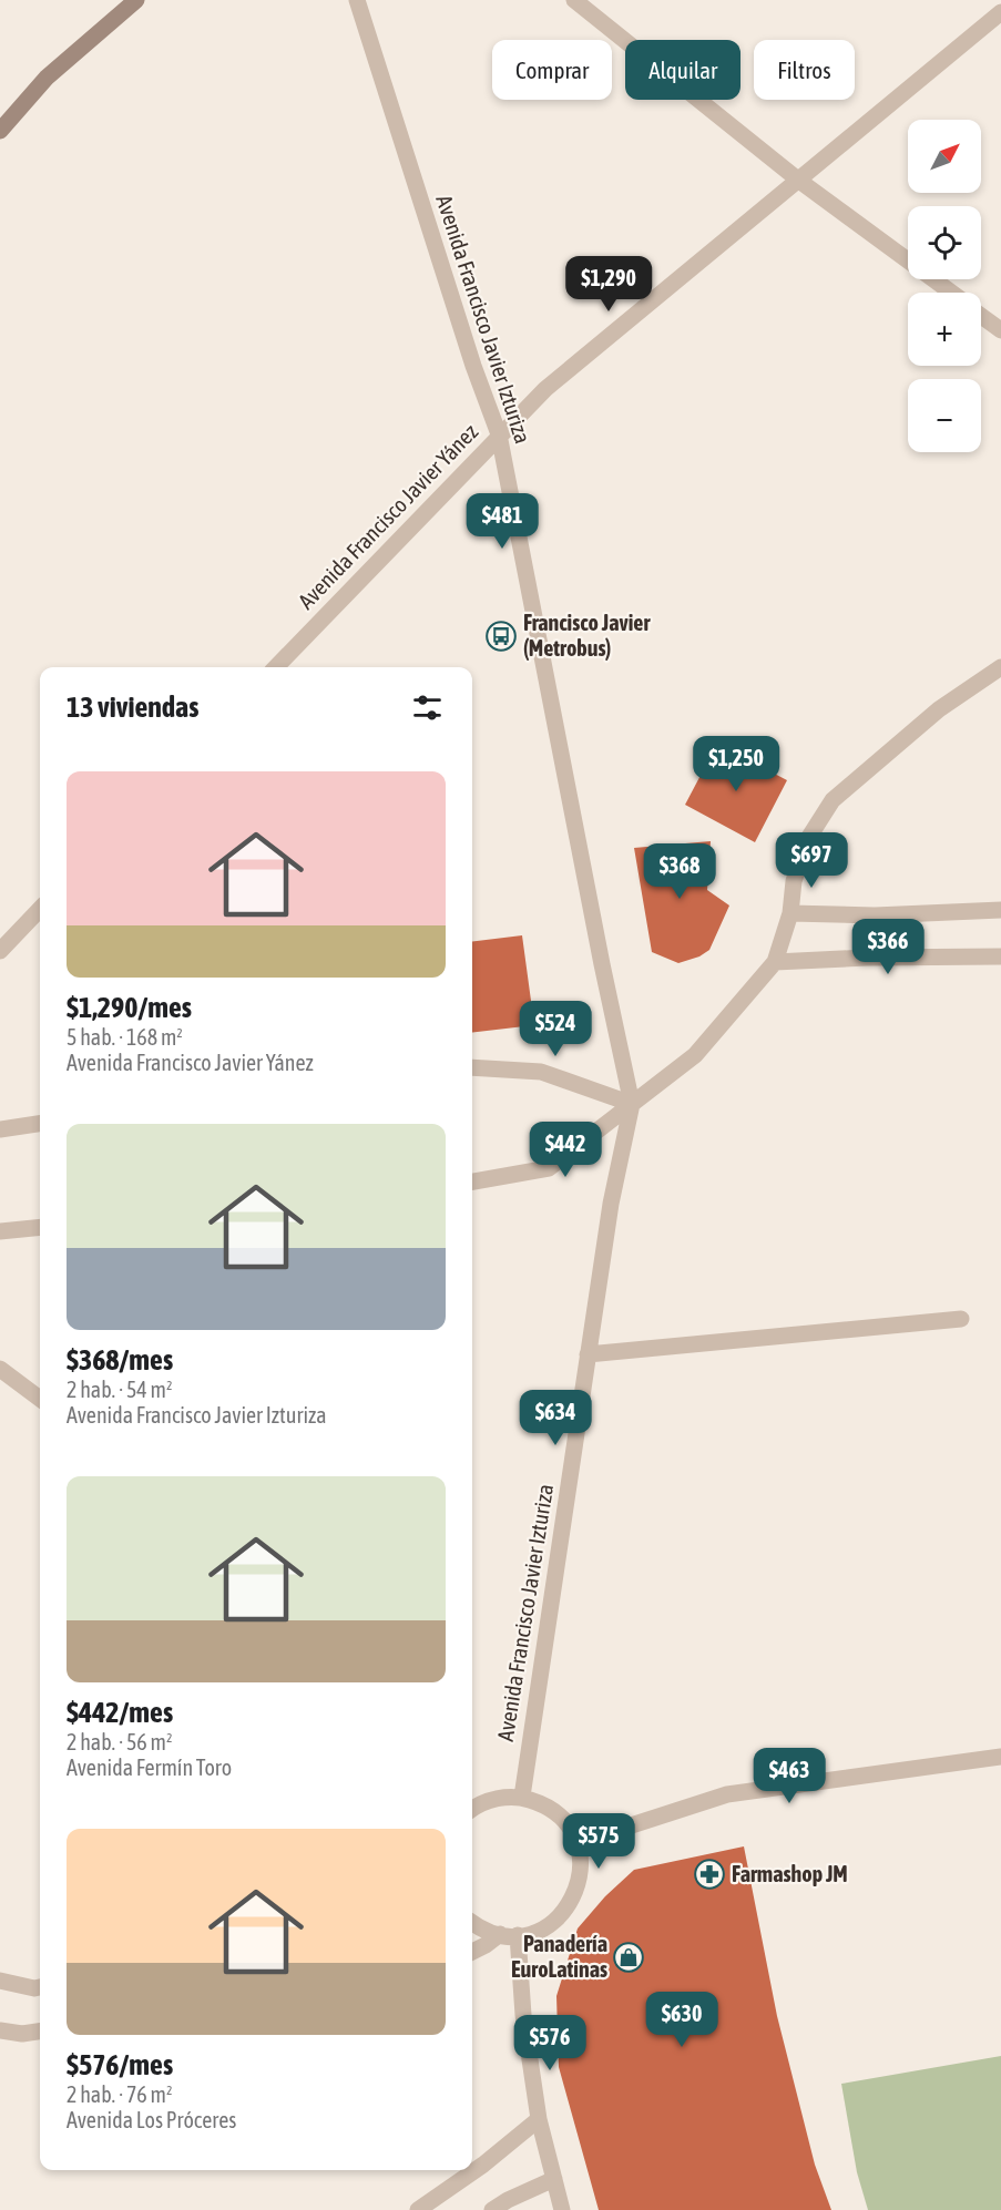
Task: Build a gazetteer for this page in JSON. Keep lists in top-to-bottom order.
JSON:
{
  "streets": {
    "street": ["Avenida Francisco Javier Izturiza", "Avenida Francisco Javier Yánez"]
  },
  "crossings": [
    ["Avenida Francisco Javier Izturiza", "Avenida Francisco Javier Yánez"]
  ],
  "places": {
    "bus stop": ["Francisco Javier (Metrobus)"],
    "pharmacy": ["Farmashop JM"],
    "shop": ["Panadería EuroLatinas"]
  },
  "north": "top right",
  "page": {
    "chip": ["Comprar", "Alquilar", "Filtros"],
    "map_buttons": ["+", "−"],
    "price": [
      "$1,290",
      "$481",
      "$1,250",
      "$697",
      "$368",
      "$366",
      "$524",
      "$442",
      "$634",
      "$463",
      "$575",
      "$630",
      "$576"
    ],
    "heading": "13 viviendas",
    "list": [
      {
        "name": "$1,290/mes",
        "note": "5 hab. · 168 m² · Avenida Francisco Javier Yánez"
      },
      {
        "name": "$368/mes",
        "note": "2 hab. · 54 m² · Avenida Francisco Javier Izturiza"
      },
      {
        "name": "$442/mes",
        "note": "2 hab. · 56 m² · Avenida Fermín Toro"
      },
      {
        "name": "$576/mes",
        "note": "2 hab. · 76 m² · Avenida Los Próceres"
      }
    ]
  }
}
